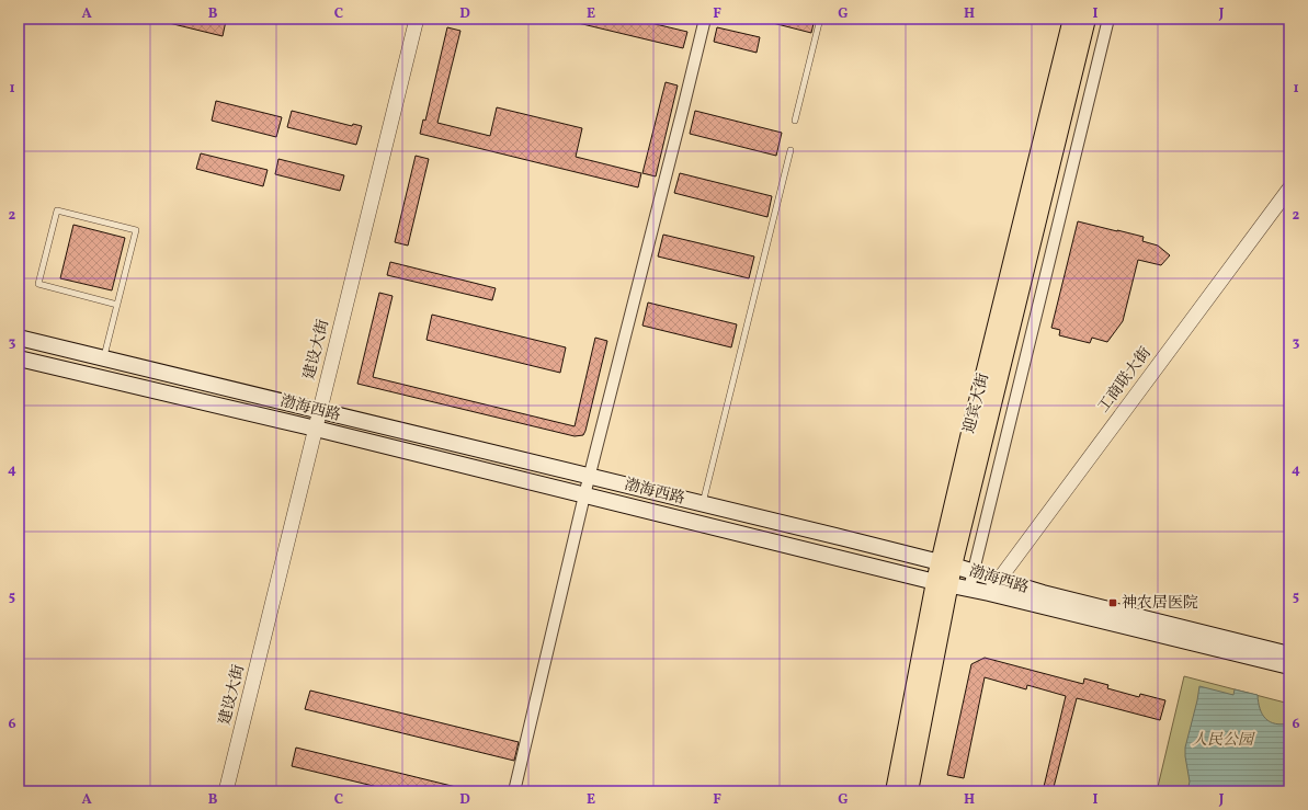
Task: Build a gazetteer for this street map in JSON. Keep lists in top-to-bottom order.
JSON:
{
  "streets": {
    "main road": ["迎宾大街", "渤海西路"],
    "street": ["建设大街", "工商联大街"]
  },
  "crossings": [
    ["建设大街", "渤海西路"],
    ["工商联大街", "渤海西路"],
    ["迎宾大街", "渤海西路"]
  ],
  "parks": ["人民公园"],
  "places": {
    "transit": ["神农居医院"]
  },
  "grid": {
    "columns": [
      "A",
      "B",
      "C",
      "D",
      "E",
      "F",
      "G",
      "H",
      "I",
      "J"
    ],
    "rows": [
      "1",
      "2",
      "3",
      "4",
      "5",
      "6"
    ]
  }
}
